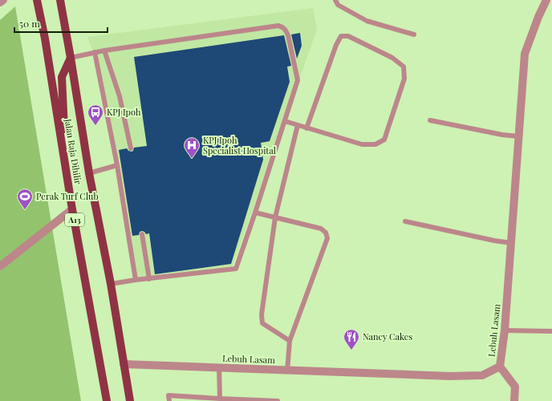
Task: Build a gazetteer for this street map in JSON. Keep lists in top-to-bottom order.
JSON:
{
  "streets": {
    "main road": ["Jalan Raja Dihilir", "A13"],
    "street": ["Lebuh Lasam"]
  },
  "crossings": [
    ["Jalan Raja Dihilir", "Lebuh Lasam"]
  ],
  "places": {
    "bus stop": ["KPJ Ipoh"],
    "hospital": ["KPJ Ipoh Specialist Hospital"],
    "sports": ["Perak Turf Club"],
    "restaurant": ["Nancy Cakes"]
  },
  "scale_bar": "50 m"
}
